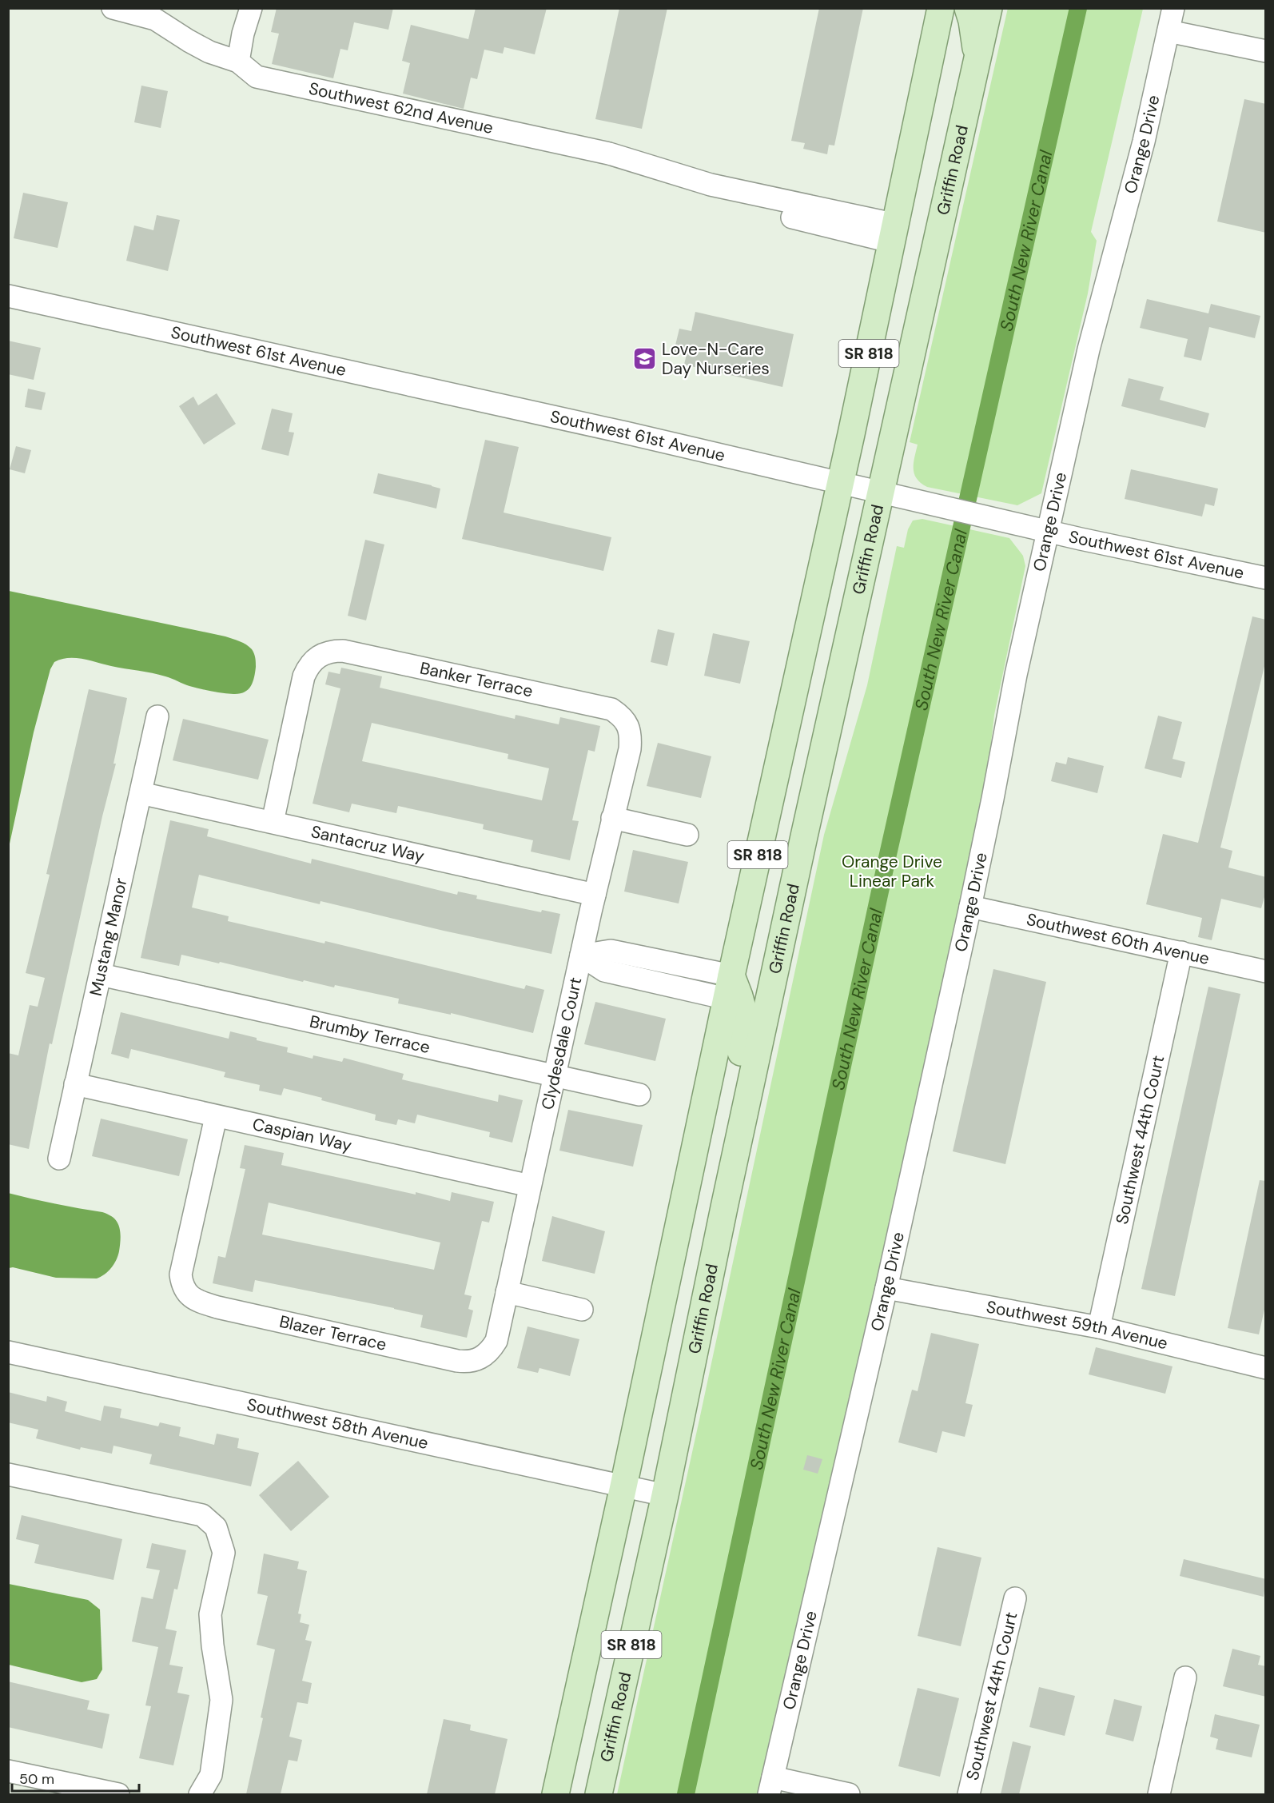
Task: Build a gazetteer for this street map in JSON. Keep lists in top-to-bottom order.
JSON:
{
  "streets": {
    "main road": ["Griffin Road", "SR 818"],
    "street": [
      "Southwest 62nd Avenue",
      "Orange Drive",
      "Southwest 61st Avenue",
      "Banker Terrace",
      "Santacruz Way",
      "Mustang Manor",
      "Southwest 60th Avenue",
      "Brumby Terrace",
      "Clydesdale Court",
      "Caspian Way",
      "Southwest 44th Court",
      "Southwest 59th Avenue",
      "Blazer Terrace",
      "Southwest 58th Avenue"
    ]
  },
  "crossings": [
    ["Southwest 62nd Avenue", "SR 818"],
    ["Orange Drive", "Southwest 61st Avenue"],
    ["Orange Drive", "Southwest 60th Avenue"],
    ["Orange Drive", "Southwest 59th Avenue"],
    ["Griffin Road", "Southwest 61st Avenue"],
    ["Griffin Road", "Southwest 58th Avenue"],
    ["Southwest 61st Avenue", "SR 818"],
    ["SR 818", "Southwest 58th Avenue"],
    ["Banker Terrace", "Santacruz Way"],
    ["Banker Terrace", "Clydesdale Court"],
    ["Santacruz Way", "Mustang Manor"],
    ["Santacruz Way", "Clydesdale Court"],
    ["Mustang Manor", "Brumby Terrace"],
    ["Mustang Manor", "Caspian Way"],
    ["Southwest 60th Avenue", "Southwest 44th Court"],
    ["Brumby Terrace", "Clydesdale Court"],
    ["Clydesdale Court", "Caspian Way"],
    ["Clydesdale Court", "Blazer Terrace"],
    ["Caspian Way", "Blazer Terrace"],
    ["Southwest 44th Court", "Southwest 59th Avenue"]
  ],
  "water": ["South New River Canal"],
  "parks": ["Orange Drive Linear Park"],
  "places": {
    "school or university": ["Love-N-Care Day Nurseries"]
  },
  "scale_bar": "50 m"
}
